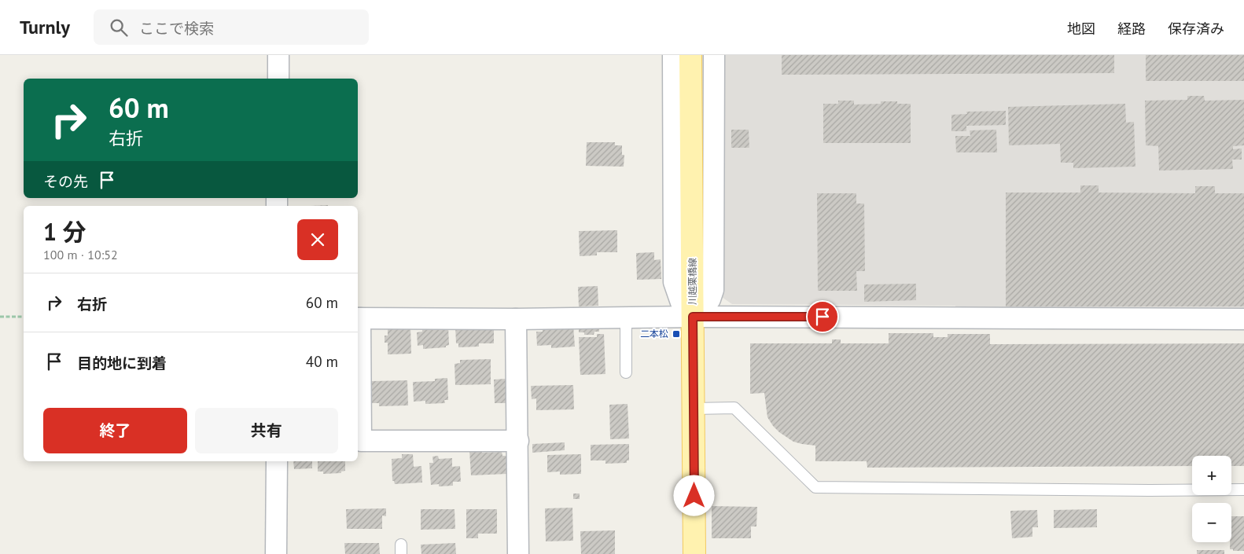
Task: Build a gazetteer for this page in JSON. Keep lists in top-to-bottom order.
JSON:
{
  "streets": {
    "main road": ["川越栗橋線"]
  },
  "places": {
    "transit": ["二本松"]
  },
  "page": {
    "header": "Turnly",
    "search": "ここで検索",
    "nav": ["地図", "経路", "保存済み"],
    "turn": ["60 m", "右折"],
    "then": "その先",
    "heading": ["1 分", "100 m · 10:52"],
    "list": [
      {
        "name": "右折",
        "value": "60 m"
      },
      {
        "name": "目的地に到着",
        "value": "40 m"
      }
    ],
    "buttons": ["終了", "共有"],
    "map_buttons": ["+", "−"]
  }
}
